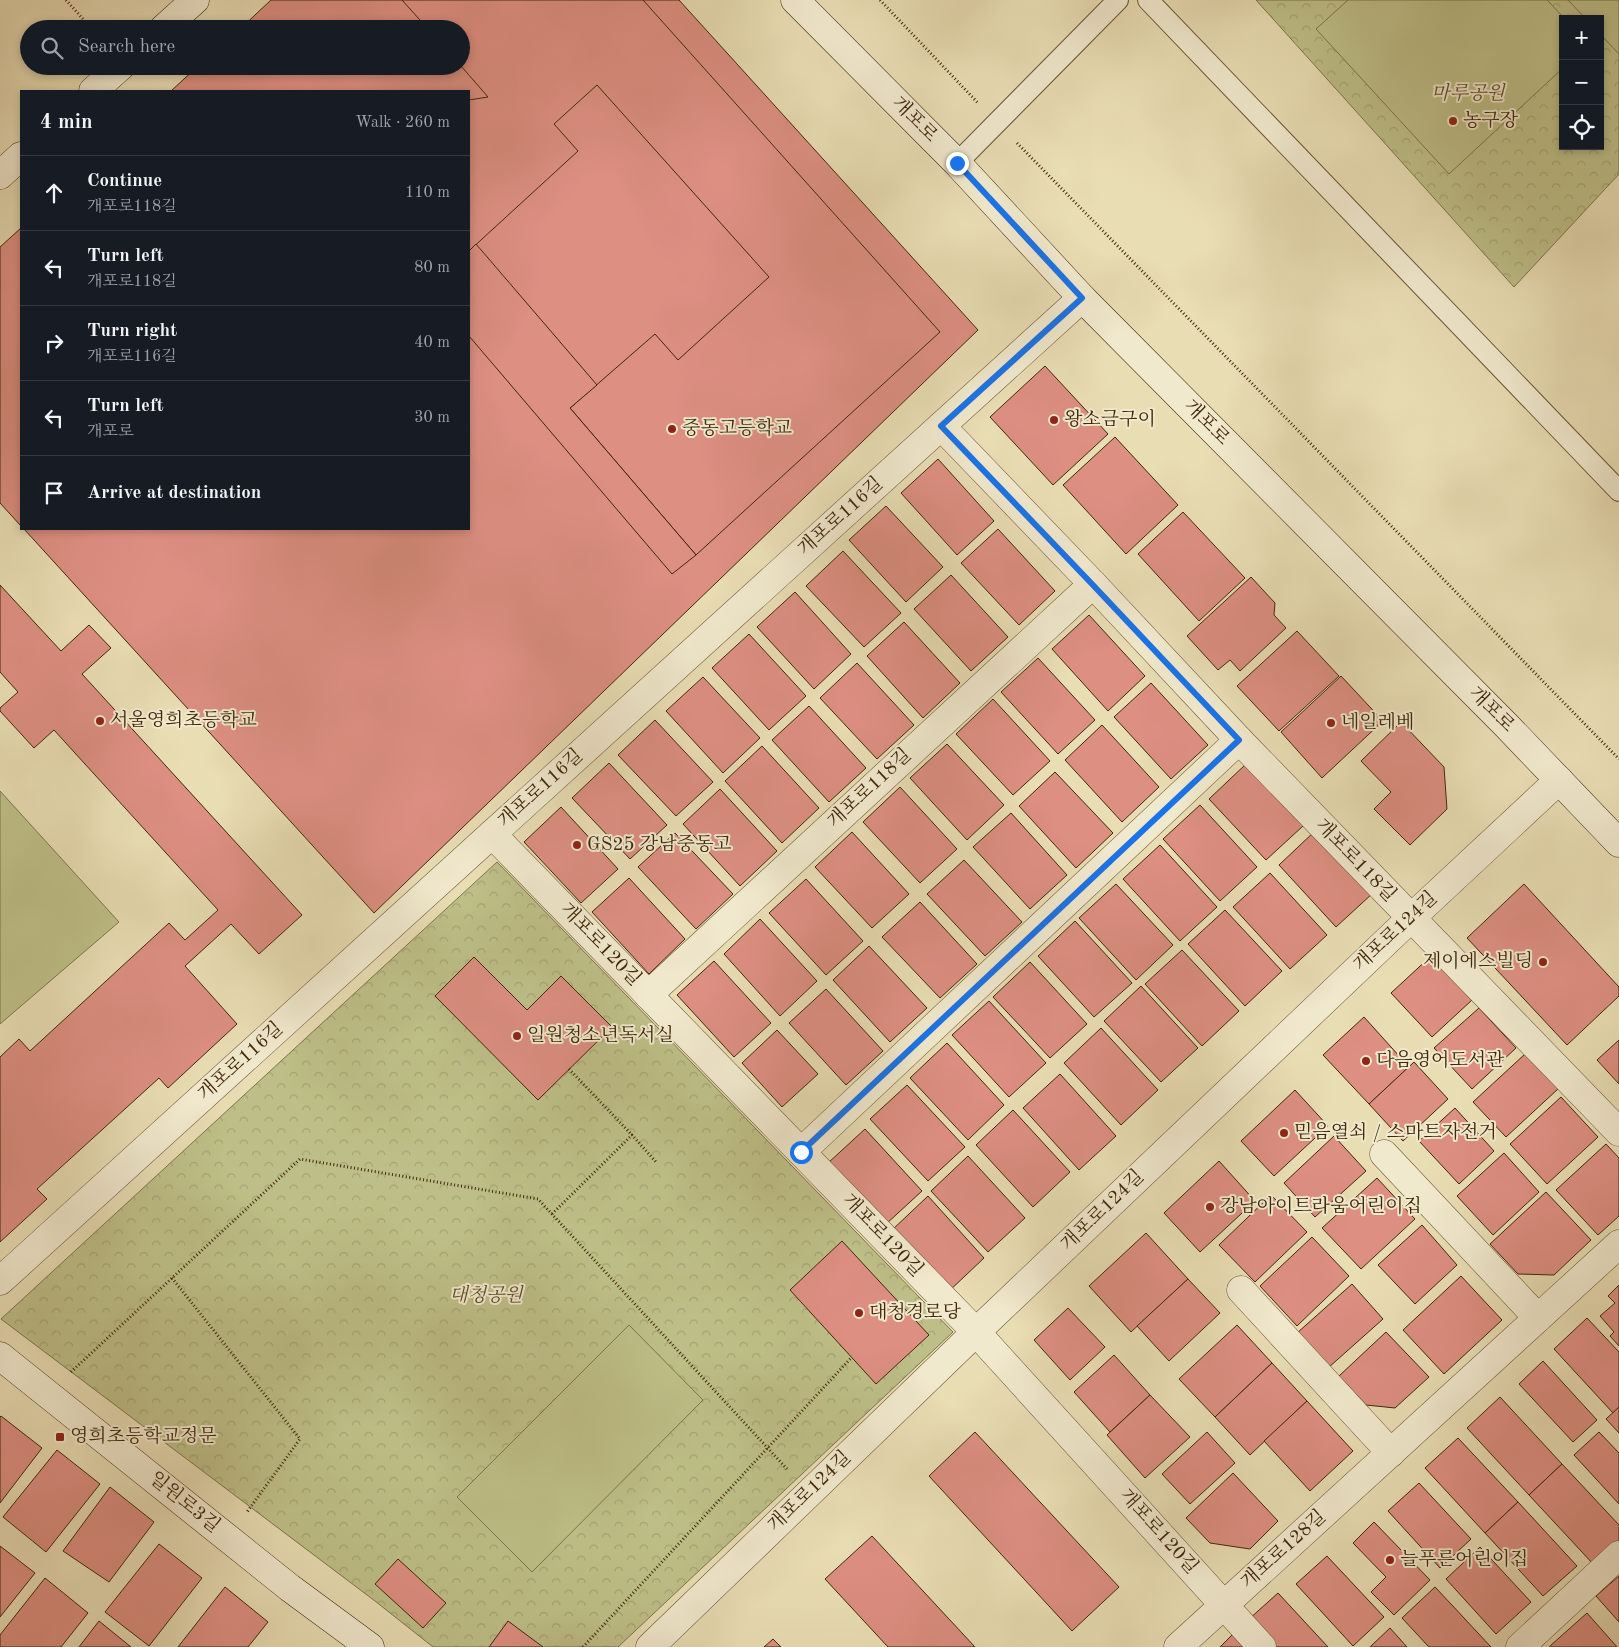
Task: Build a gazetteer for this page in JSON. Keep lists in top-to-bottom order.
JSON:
{
  "streets": {
    "street": [
      "개포로",
      "개포로116길",
      "개포로118길",
      "개포로124길",
      "개포로120길",
      "일원로3길",
      "개포로128길"
    ]
  },
  "crossings": [
    ["개포로", "개포로116길"],
    ["개포로", "개포로124길"],
    ["개포로116길", "개포로118길"],
    ["개포로116길", "개포로120길"],
    ["개포로118길", "개포로124길"],
    ["개포로118길", "개포로120길"],
    ["개포로124길", "개포로120길"],
    ["개포로120길", "개포로128길"]
  ],
  "parks": ["마루공원", "대청공원"],
  "places": {
    "other": [
      "농구장",
      "왕소금구이",
      "중동고등학교",
      "서울영희초등학교",
      "네일레베",
      "GS25 강남중동고",
      "제이에스빌딩",
      "일원청소년독서실",
      "다음영어도서관",
      "믿음열쇠 / 스마트자전거",
      "강남아이트라움어린이집",
      "대청경로당",
      "늘푸른어린이집"
    ],
    "transit": ["영희초등학교정문"]
  },
  "page": {
    "map_buttons": ["+", "−"],
    "search": "Search here",
    "heading": ["4 min", "Walk · 260 m"],
    "list": [
      ["Continue", "개포로118길", "110 m"],
      ["Turn left", "개포로118길", "80 m"],
      ["Turn right", "개포로116길", "40 m"],
      ["Turn left", "개포로", "30 m"],
      "Arrive at destination"
    ]
  }
}
